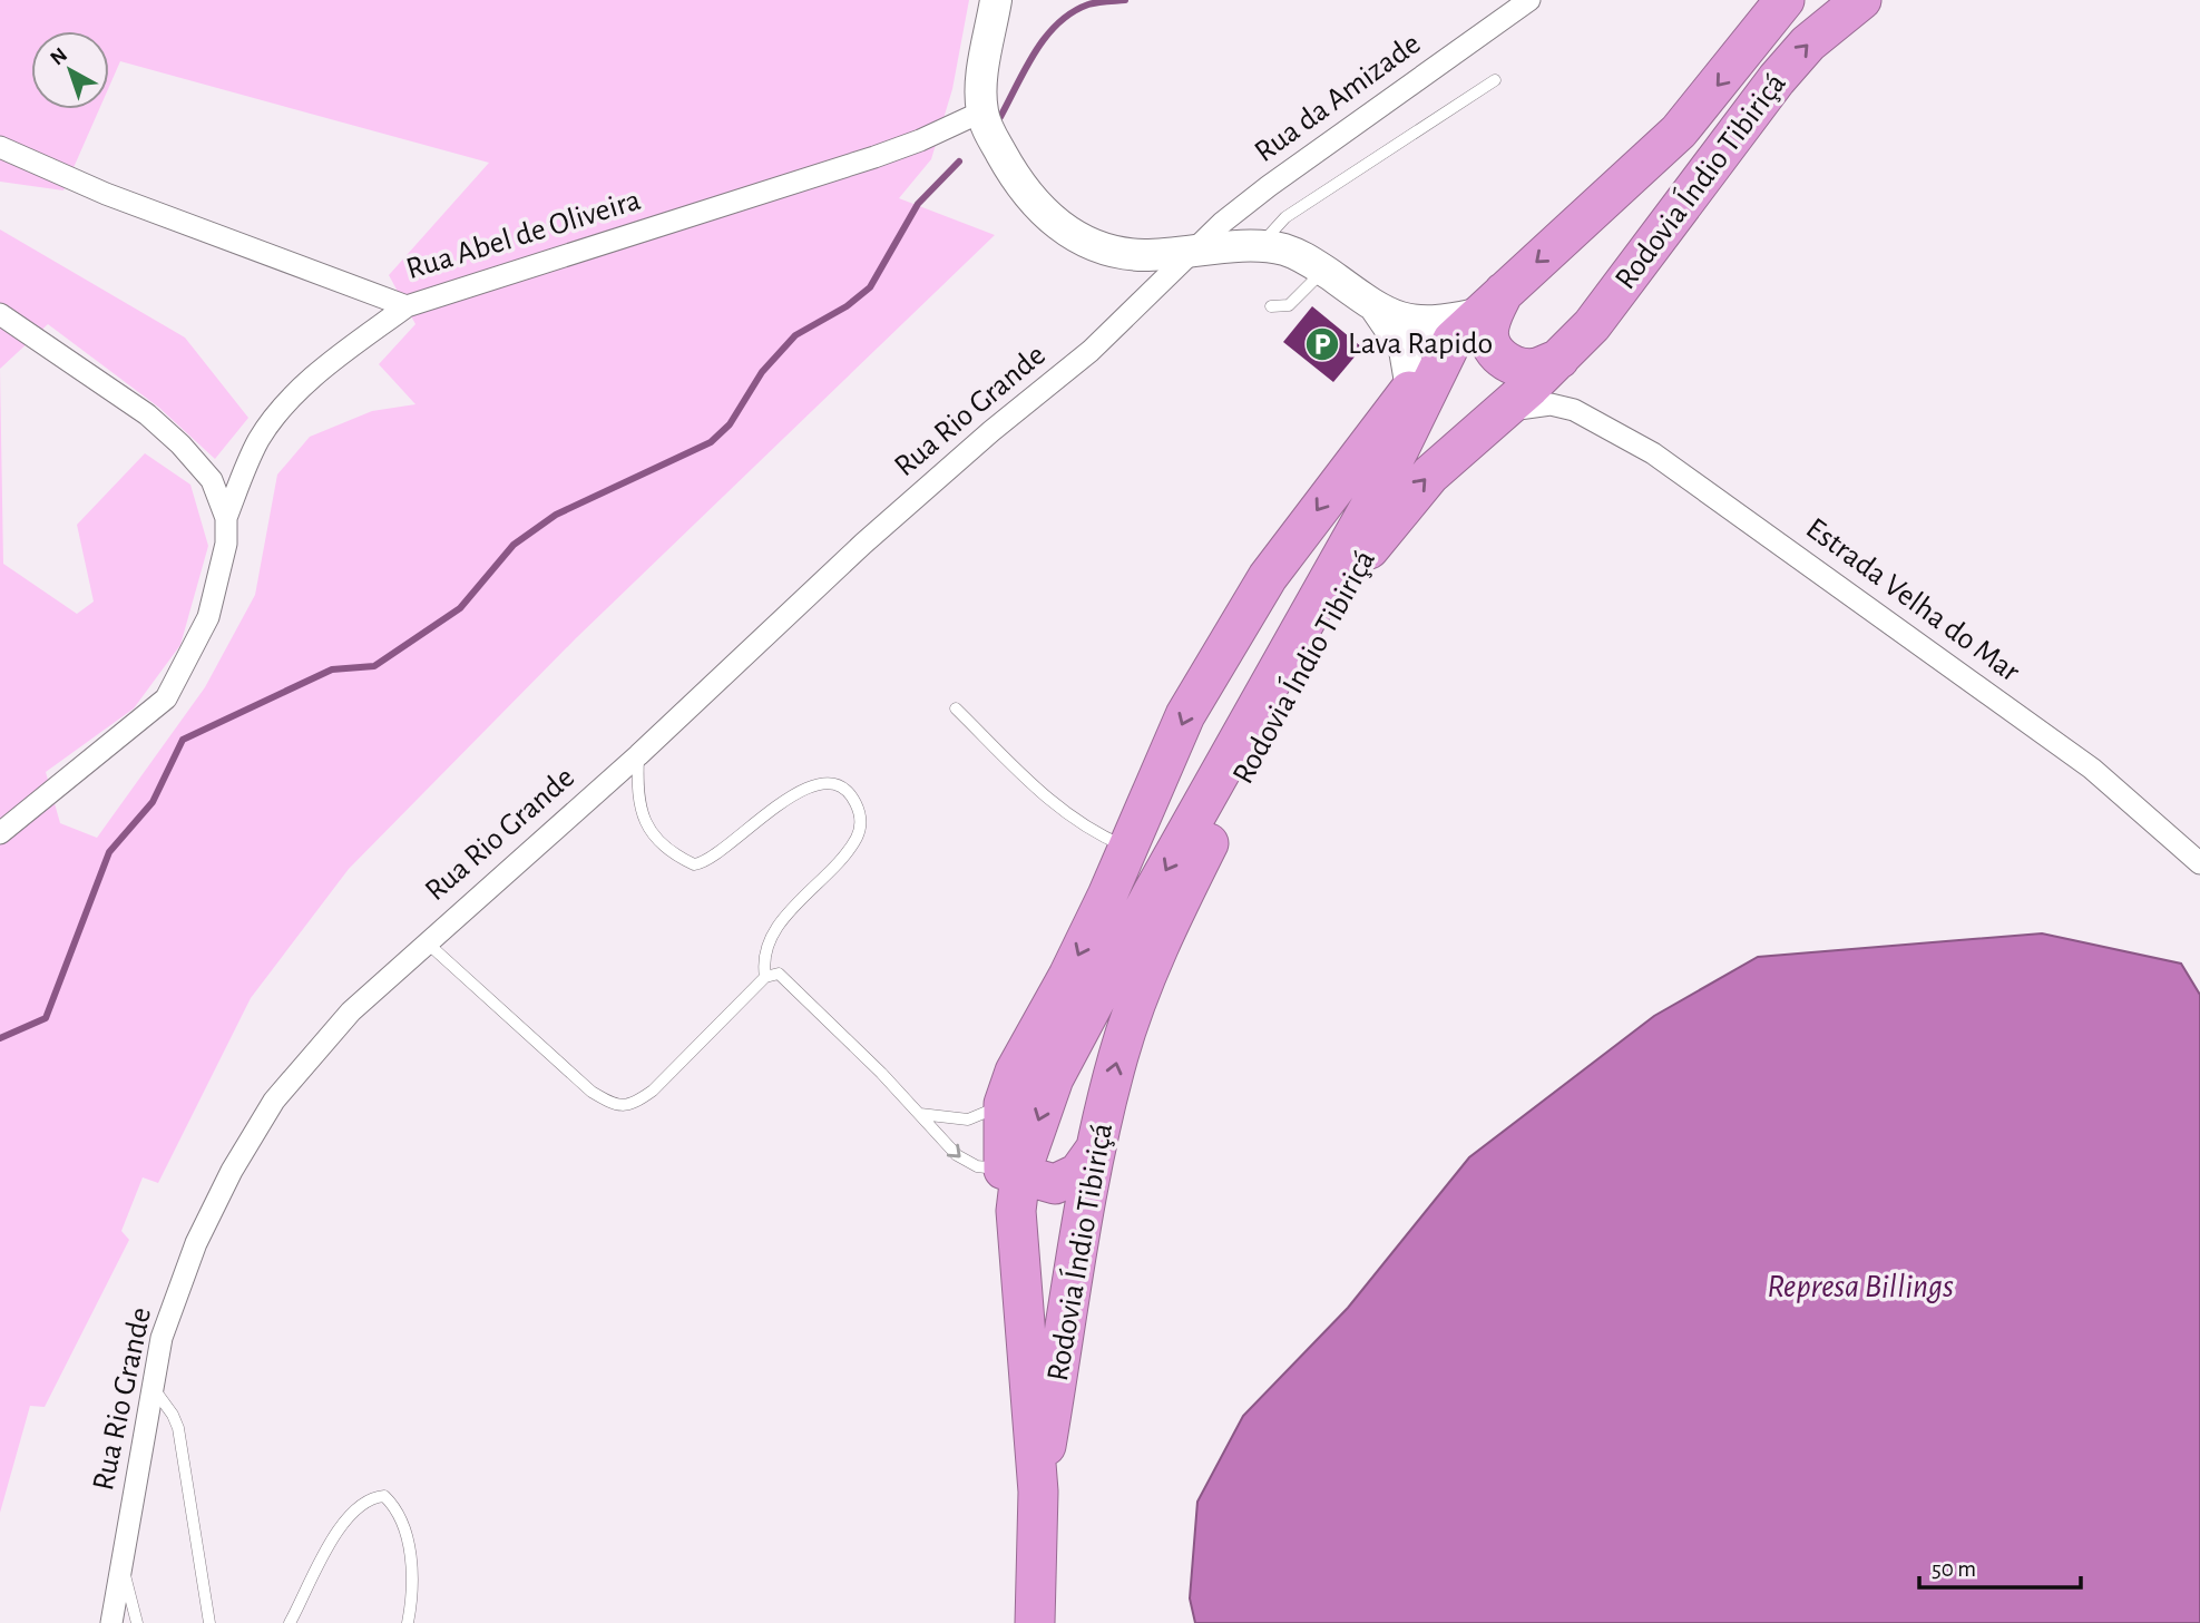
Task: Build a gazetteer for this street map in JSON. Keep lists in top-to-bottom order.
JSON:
{
  "streets": {
    "highway": ["Rodovia Índio Tibiriçá"],
    "street": [
      "Rua da Amizade",
      "Rua Abel de Oliveira",
      "Rua Rio Grande",
      "Estrada Velha do Mar"
    ]
  },
  "crossings": [
    ["Rua da Amizade", "Rua Rio Grande"]
  ],
  "water": ["Represa Billings"],
  "places": {
    "parking": ["Lava Rapido"]
  },
  "scale_bar": "50 m",
  "north": "top left"
}
